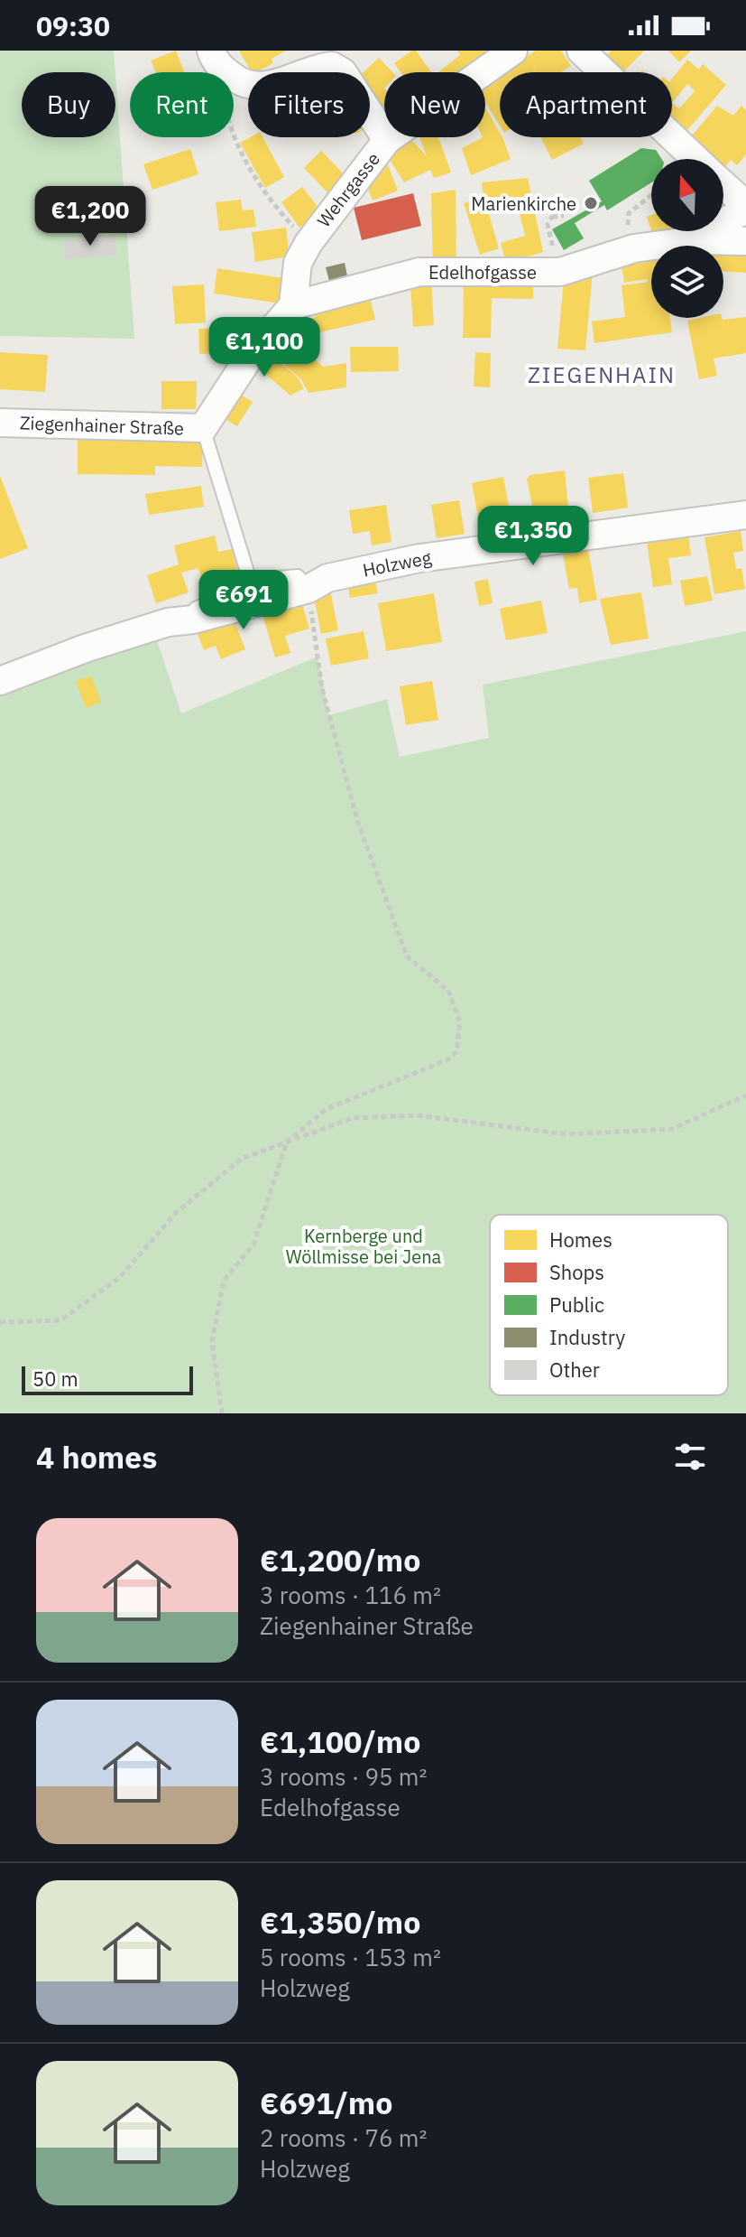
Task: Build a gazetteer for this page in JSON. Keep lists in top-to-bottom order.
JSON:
{
  "streets": {
    "street": [
      "Wehrgasse",
      "Edelhofgasse",
      "Ziegenhainer Straße",
      "Holzweg"
    ]
  },
  "crossings": [
    ["Wehrgasse", "Edelhofgasse"]
  ],
  "districts": ["ZIEGENHAIN"],
  "parks": ["Kernberge und Wöllmisse bei Jena"],
  "places": ["Marienkirche"],
  "legend": [
    "Homes",
    "Shops",
    "Public",
    "Industry",
    "Other"
  ],
  "scale_bar": "50 m",
  "north": "top",
  "page": {
    "status": "09:30",
    "chip": [
      "Buy",
      "Rent",
      "Filters",
      "New",
      "Apartment"
    ],
    "price": [
      "€1,200",
      "€1,100",
      "€1,350",
      "€691"
    ],
    "scale": "50 m",
    "heading": "4 homes",
    "list": [
      {
        "name": "€1,200/mo",
        "note": "3 rooms · 116 m² · Ziegenhainer Straße"
      },
      {
        "name": "€1,100/mo",
        "note": "3 rooms · 95 m² · Edelhofgasse"
      },
      {
        "name": "€1,350/mo",
        "note": "5 rooms · 153 m² · Holzweg"
      },
      {
        "name": "€691/mo",
        "note": "2 rooms · 76 m² · Holzweg"
      }
    ]
  }
}
